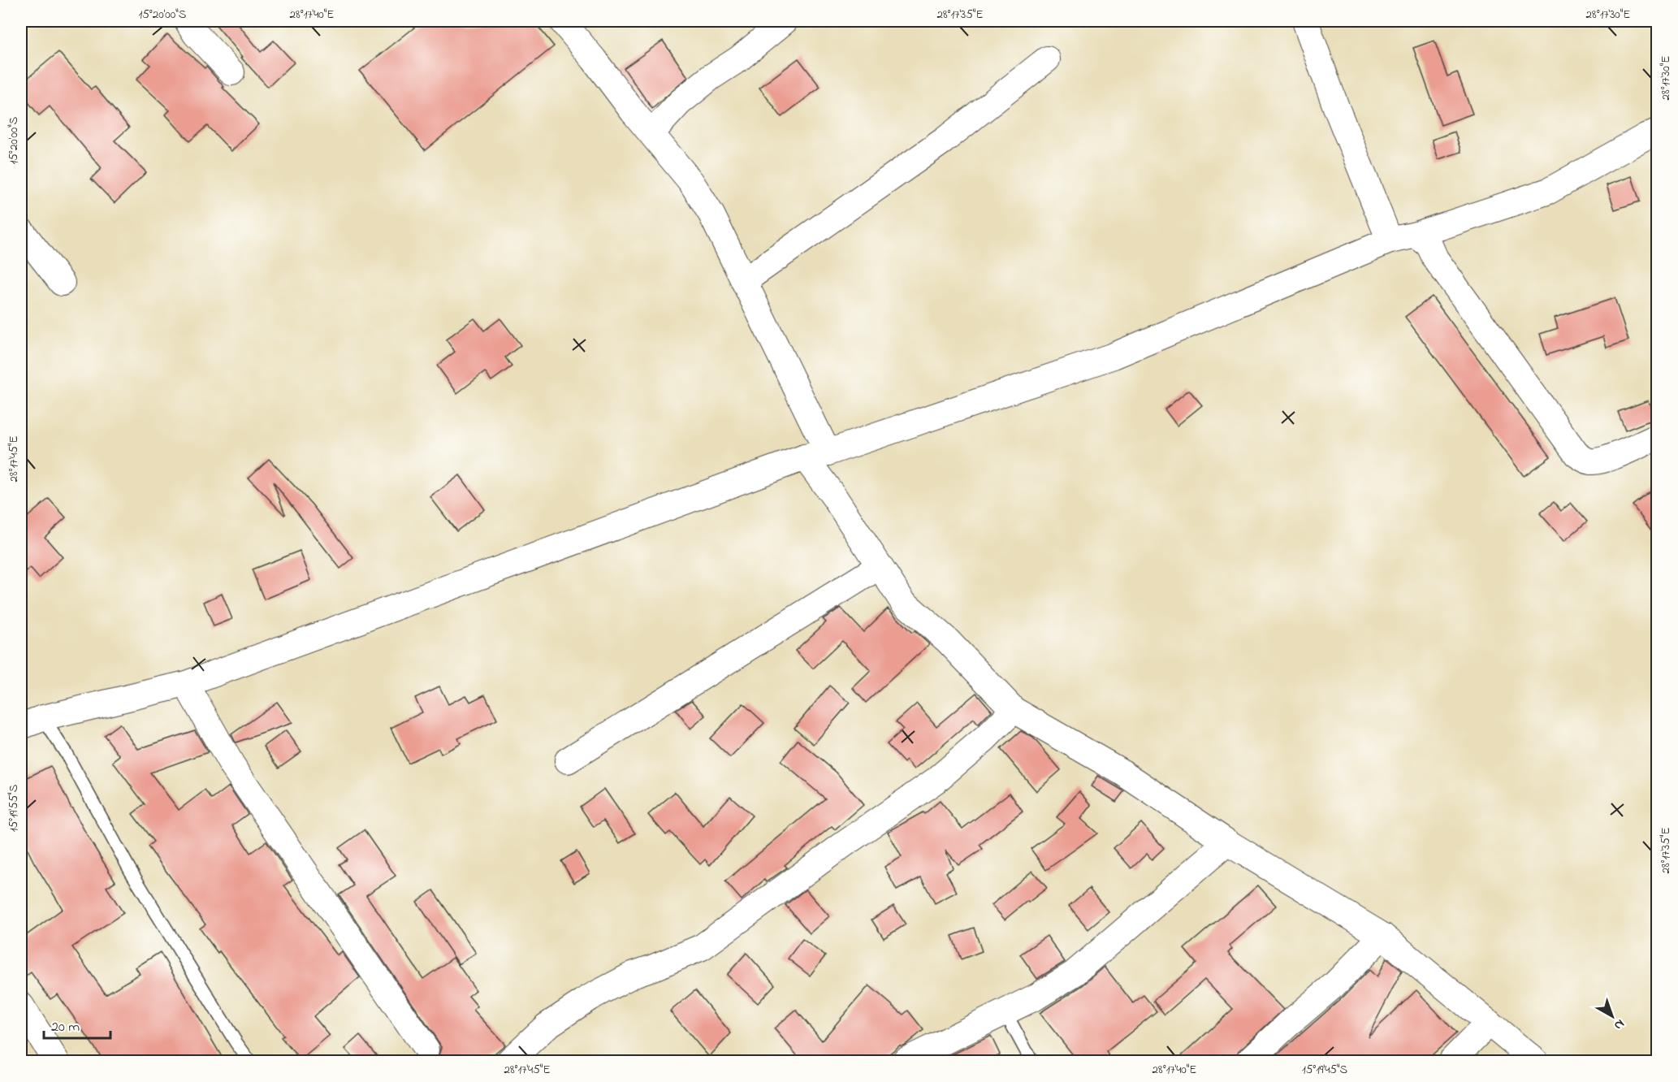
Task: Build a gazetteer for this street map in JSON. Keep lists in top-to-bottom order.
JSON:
{
  "scale_bar": "20 m",
  "north": "bottom right",
  "coordinates": [
    "15°20'00\"S",
    "28°17'40\"E",
    "28°17'35\"E",
    "28°17'30\"E",
    "28°17'45\"E",
    "15°19'55\"S",
    "15°19'45\"S"
  ]
}
